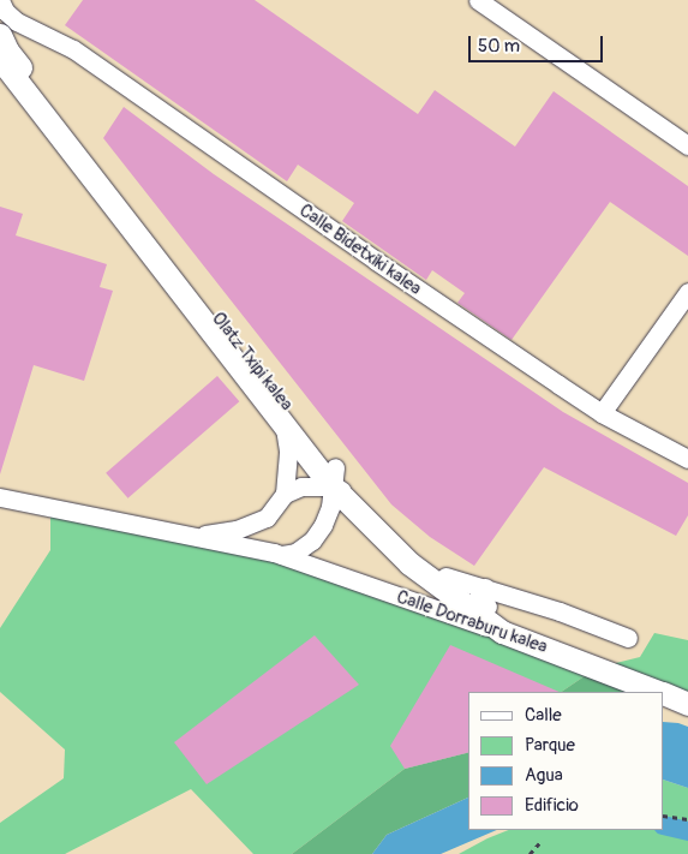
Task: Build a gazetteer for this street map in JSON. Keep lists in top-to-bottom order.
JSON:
{
  "streets": {
    "main road": ["Olatz Txipi kalea", "Calle Dorraburu kalea"],
    "street": ["Calle Bidetxiki kalea"]
  },
  "crossings": [
    ["Olatz Txipi kalea", "Calle Dorraburu kalea"]
  ],
  "legend": [
    "Calle",
    "Parque",
    "Agua",
    "Edificio"
  ],
  "scale_bar": "50 m"
}
